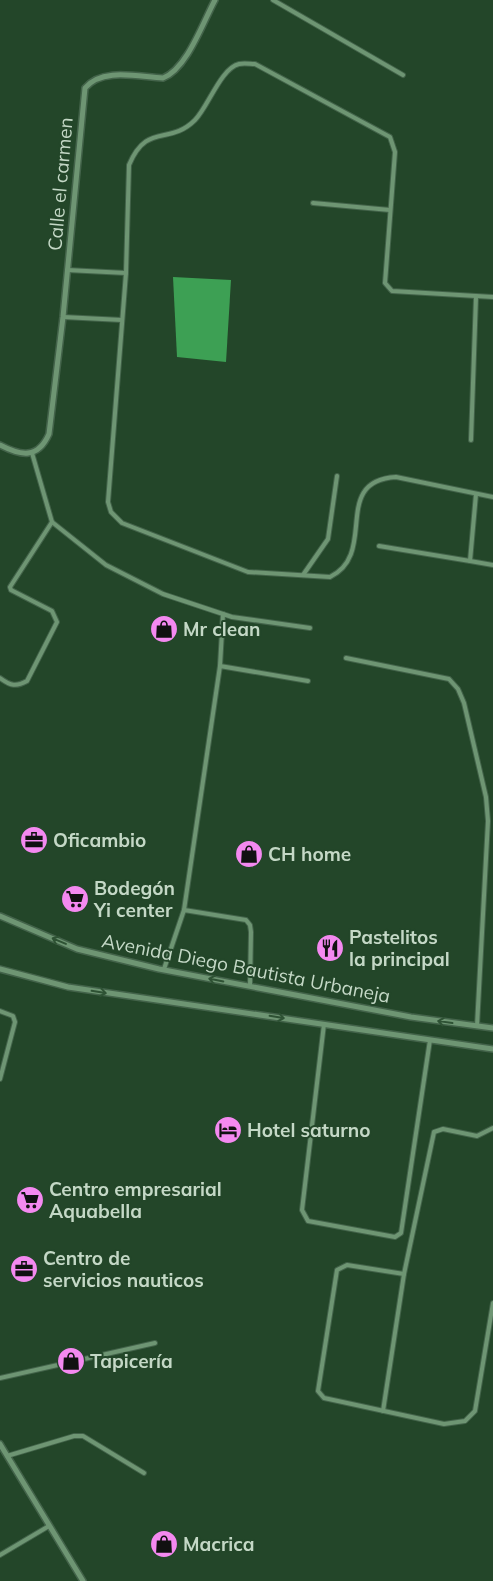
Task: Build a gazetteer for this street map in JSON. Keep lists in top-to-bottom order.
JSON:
{
  "streets": {
    "street": ["Calle el carmen", "Avenida Diego Bautista Urbaneja"]
  },
  "places": {
    "shop": [
      "Mr clean",
      "CH home",
      "Tapicería",
      "Macrica"
    ],
    "office": ["Oficambio", "Centro de servicios nauticos"],
    "supermarket": ["Bodegón Yi center", "Centro empresarial Aquabella"],
    "restaurant": ["Pastelitos la principal"],
    "hotel": ["Hotel saturno"]
  }
}
